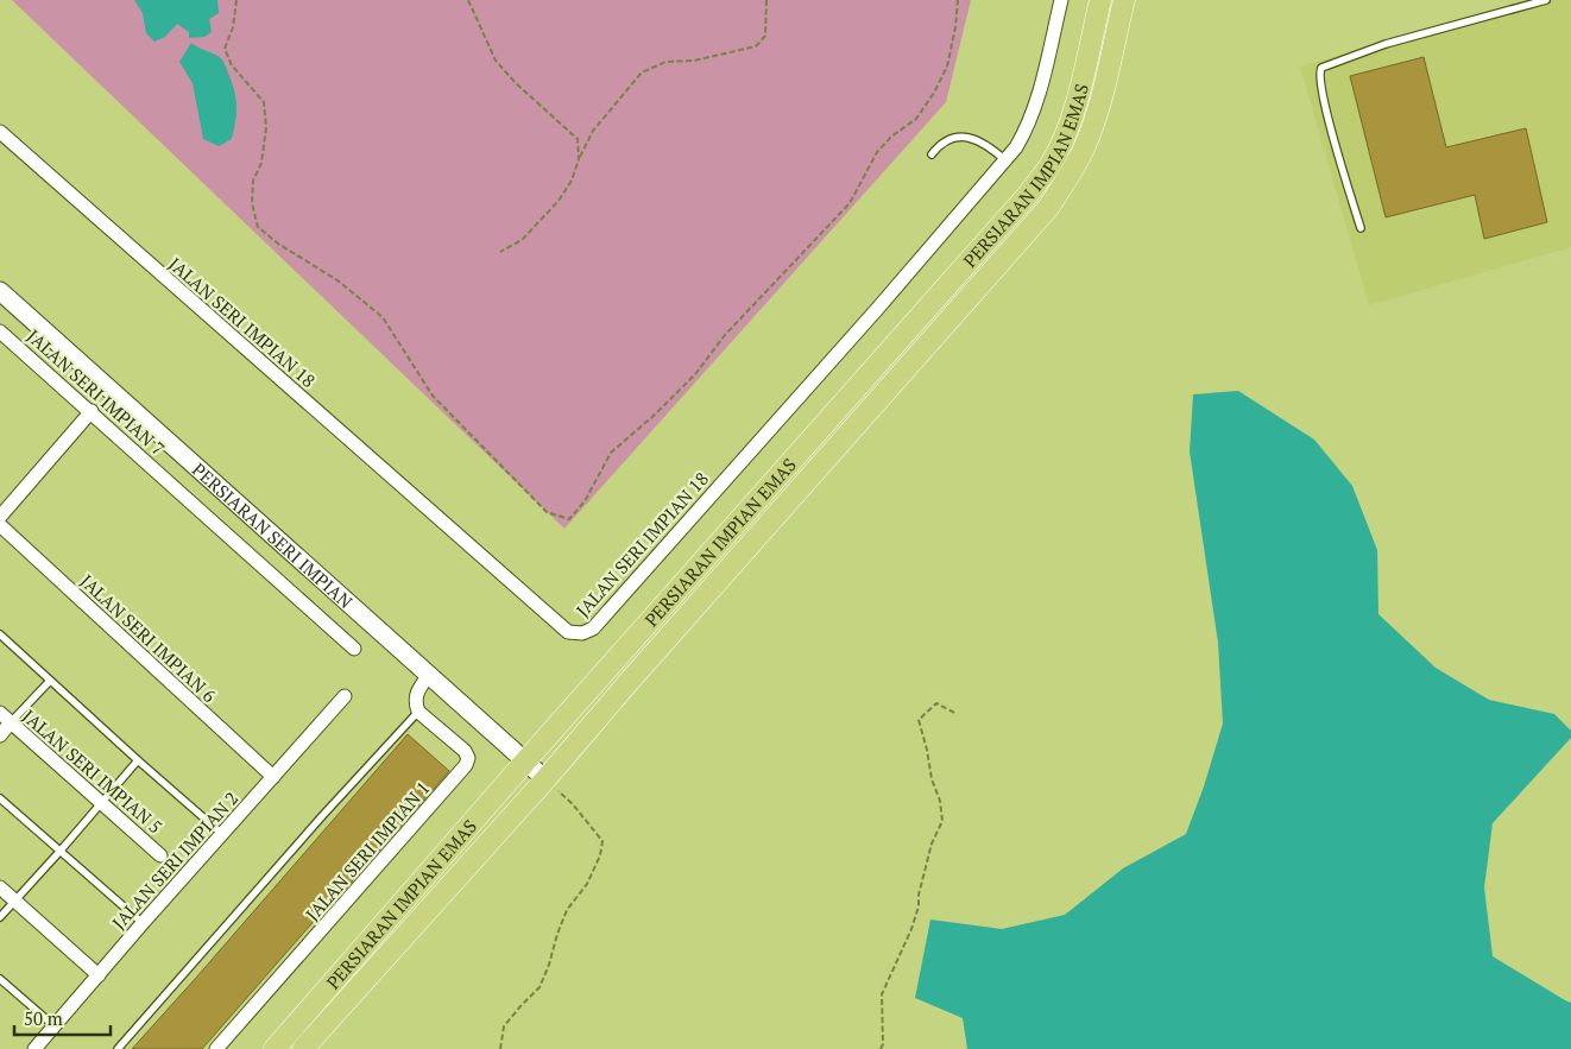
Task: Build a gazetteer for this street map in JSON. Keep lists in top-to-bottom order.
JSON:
{
  "streets": {
    "main road": ["PERSIARAN IMPIAN EMAS"],
    "street": [
      "JALAN SERI IMPIAN 18",
      "JALAN SERI IMPIAN 7",
      "PERSIARAN SERI IMPIAN",
      "JALAN SERI IMPIAN 6",
      "JALAN SERI IMPIAN 5",
      "JALAN SERI IMPIAN 1",
      "JALAN SERI IMPIAN 2"
    ]
  },
  "crossings": [
    ["PERSIARAN IMPIAN EMAS", "PERSIARAN SERI IMPIAN"],
    ["JALAN SERI IMPIAN 6", "JALAN SERI IMPIAN 2"]
  ],
  "scale_bar": "50 m"
}
